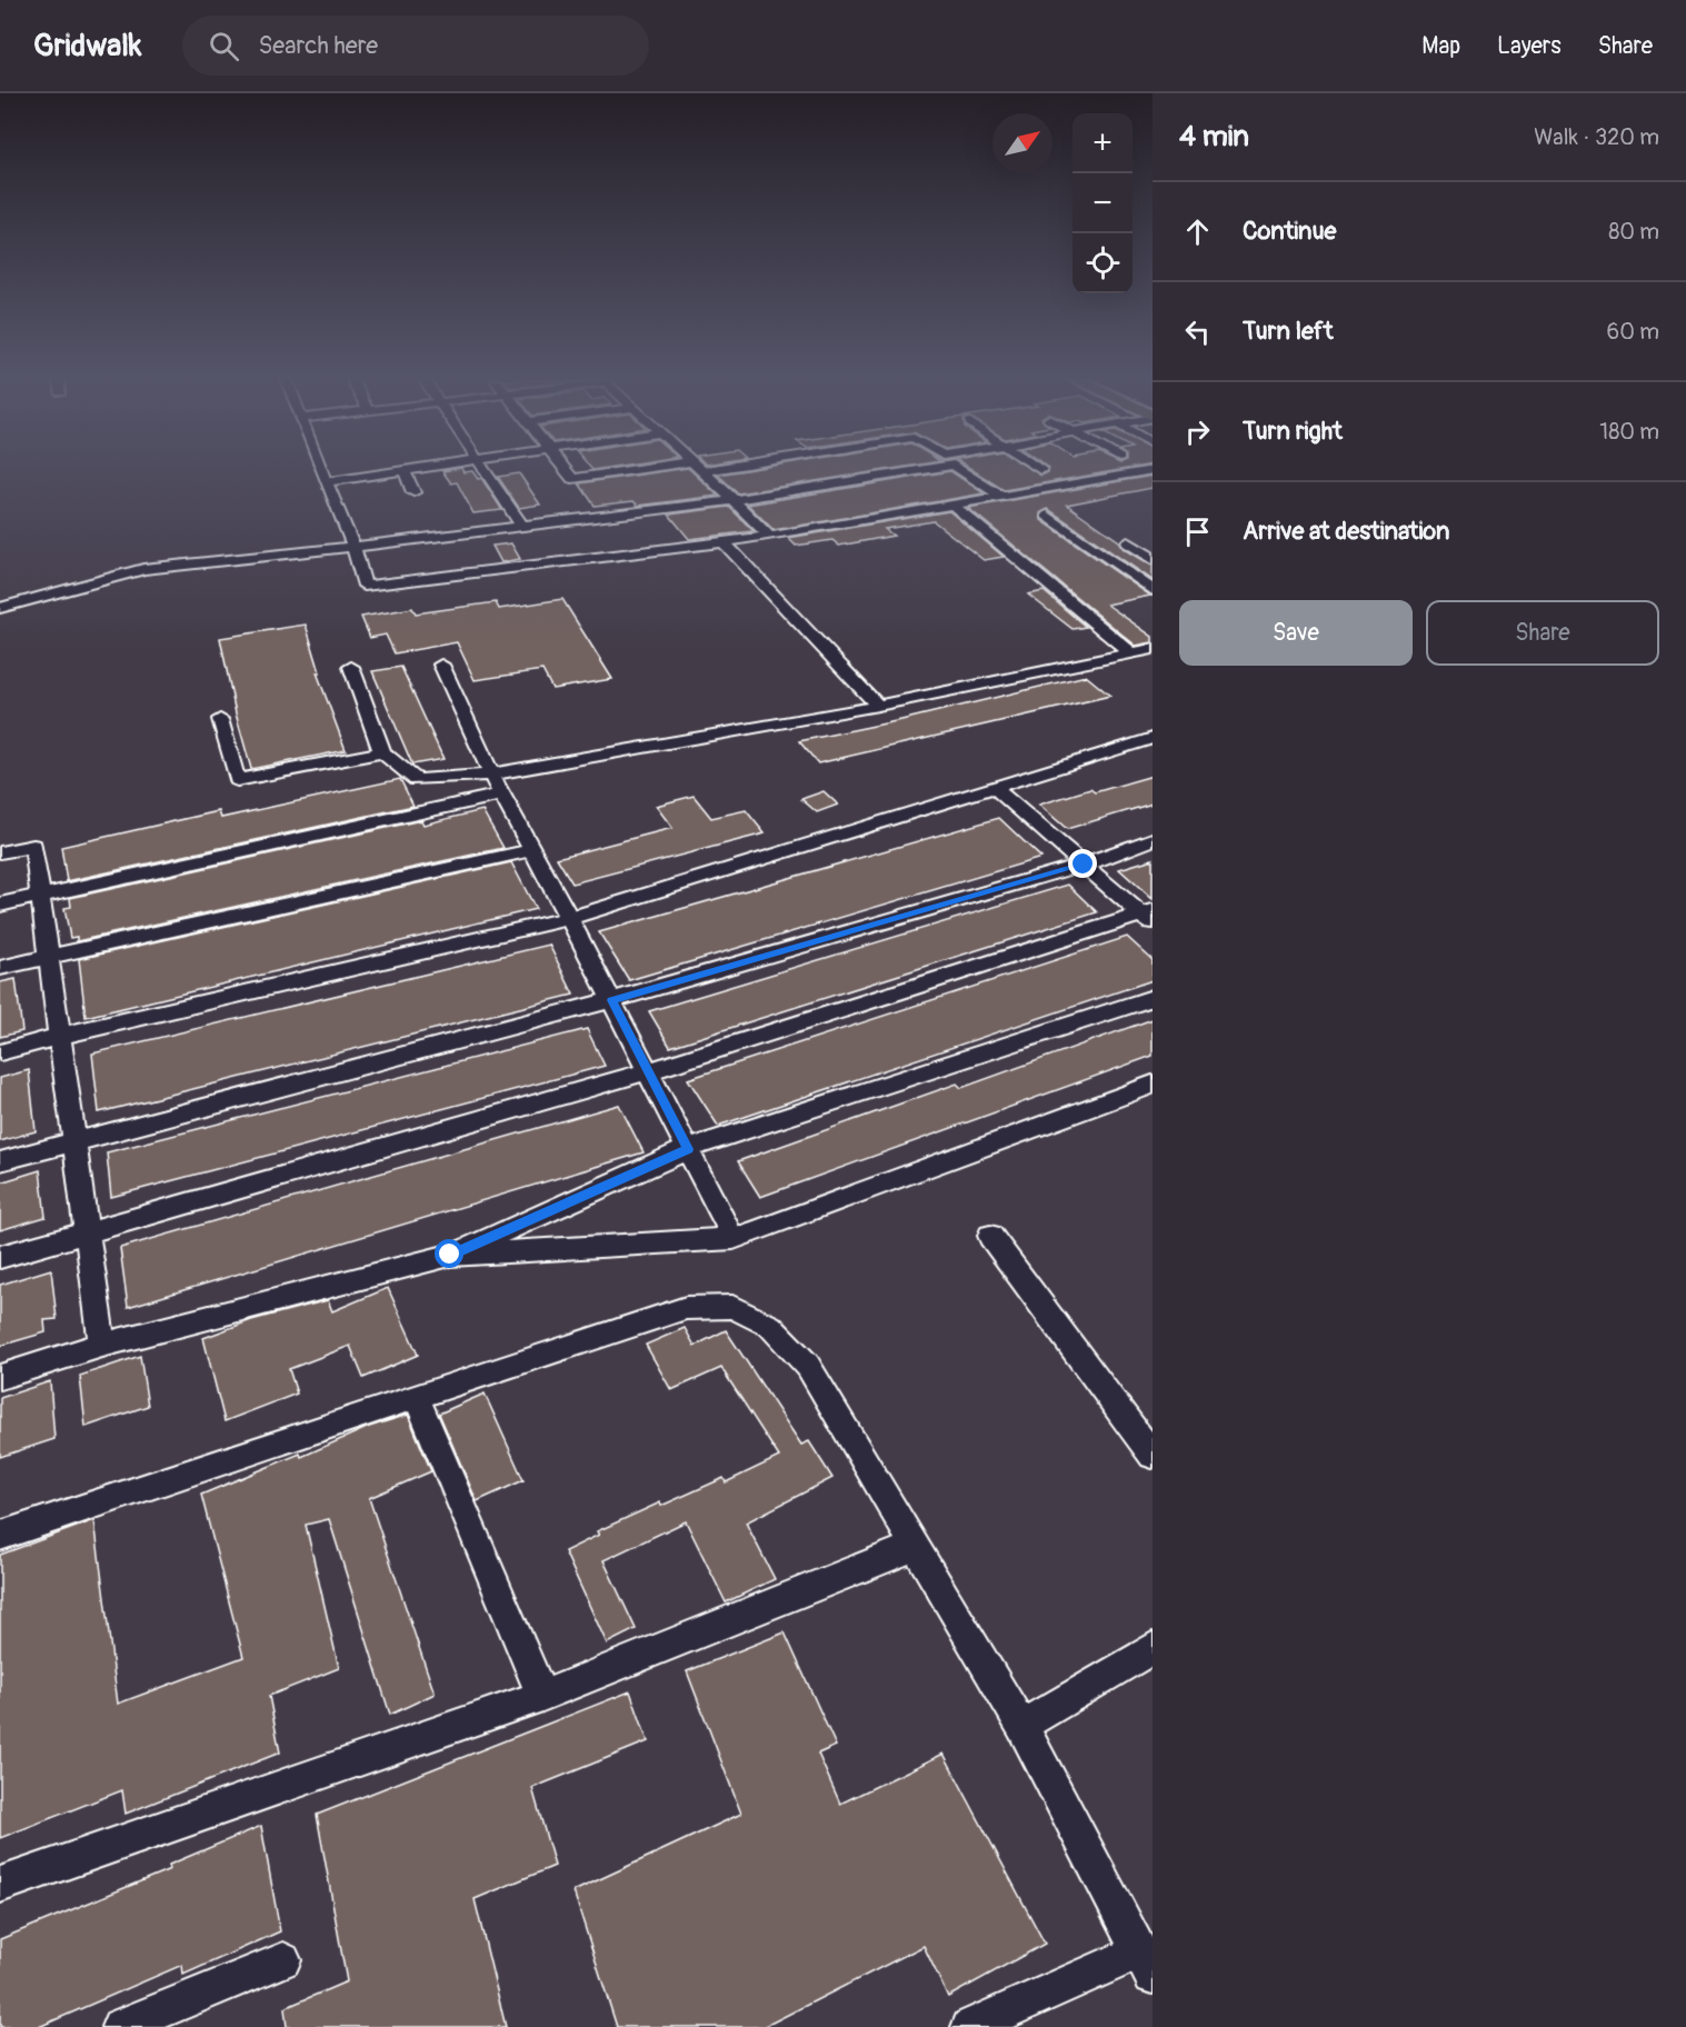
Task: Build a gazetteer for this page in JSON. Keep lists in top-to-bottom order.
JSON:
{
  "north": "top right",
  "page": {
    "header": "Gridwalk",
    "search": "Search here",
    "nav": ["Map", "Layers", "Share"],
    "heading": ["4 min", "Walk · 320 m"],
    "map_buttons": ["+", "−"],
    "list": [
      ["Continue", "80 m"],
      ["Turn left", "60 m"],
      ["Turn right", "180 m"],
      "Arrive at destination"
    ],
    "buttons": ["Save", "Share"]
  }
}
